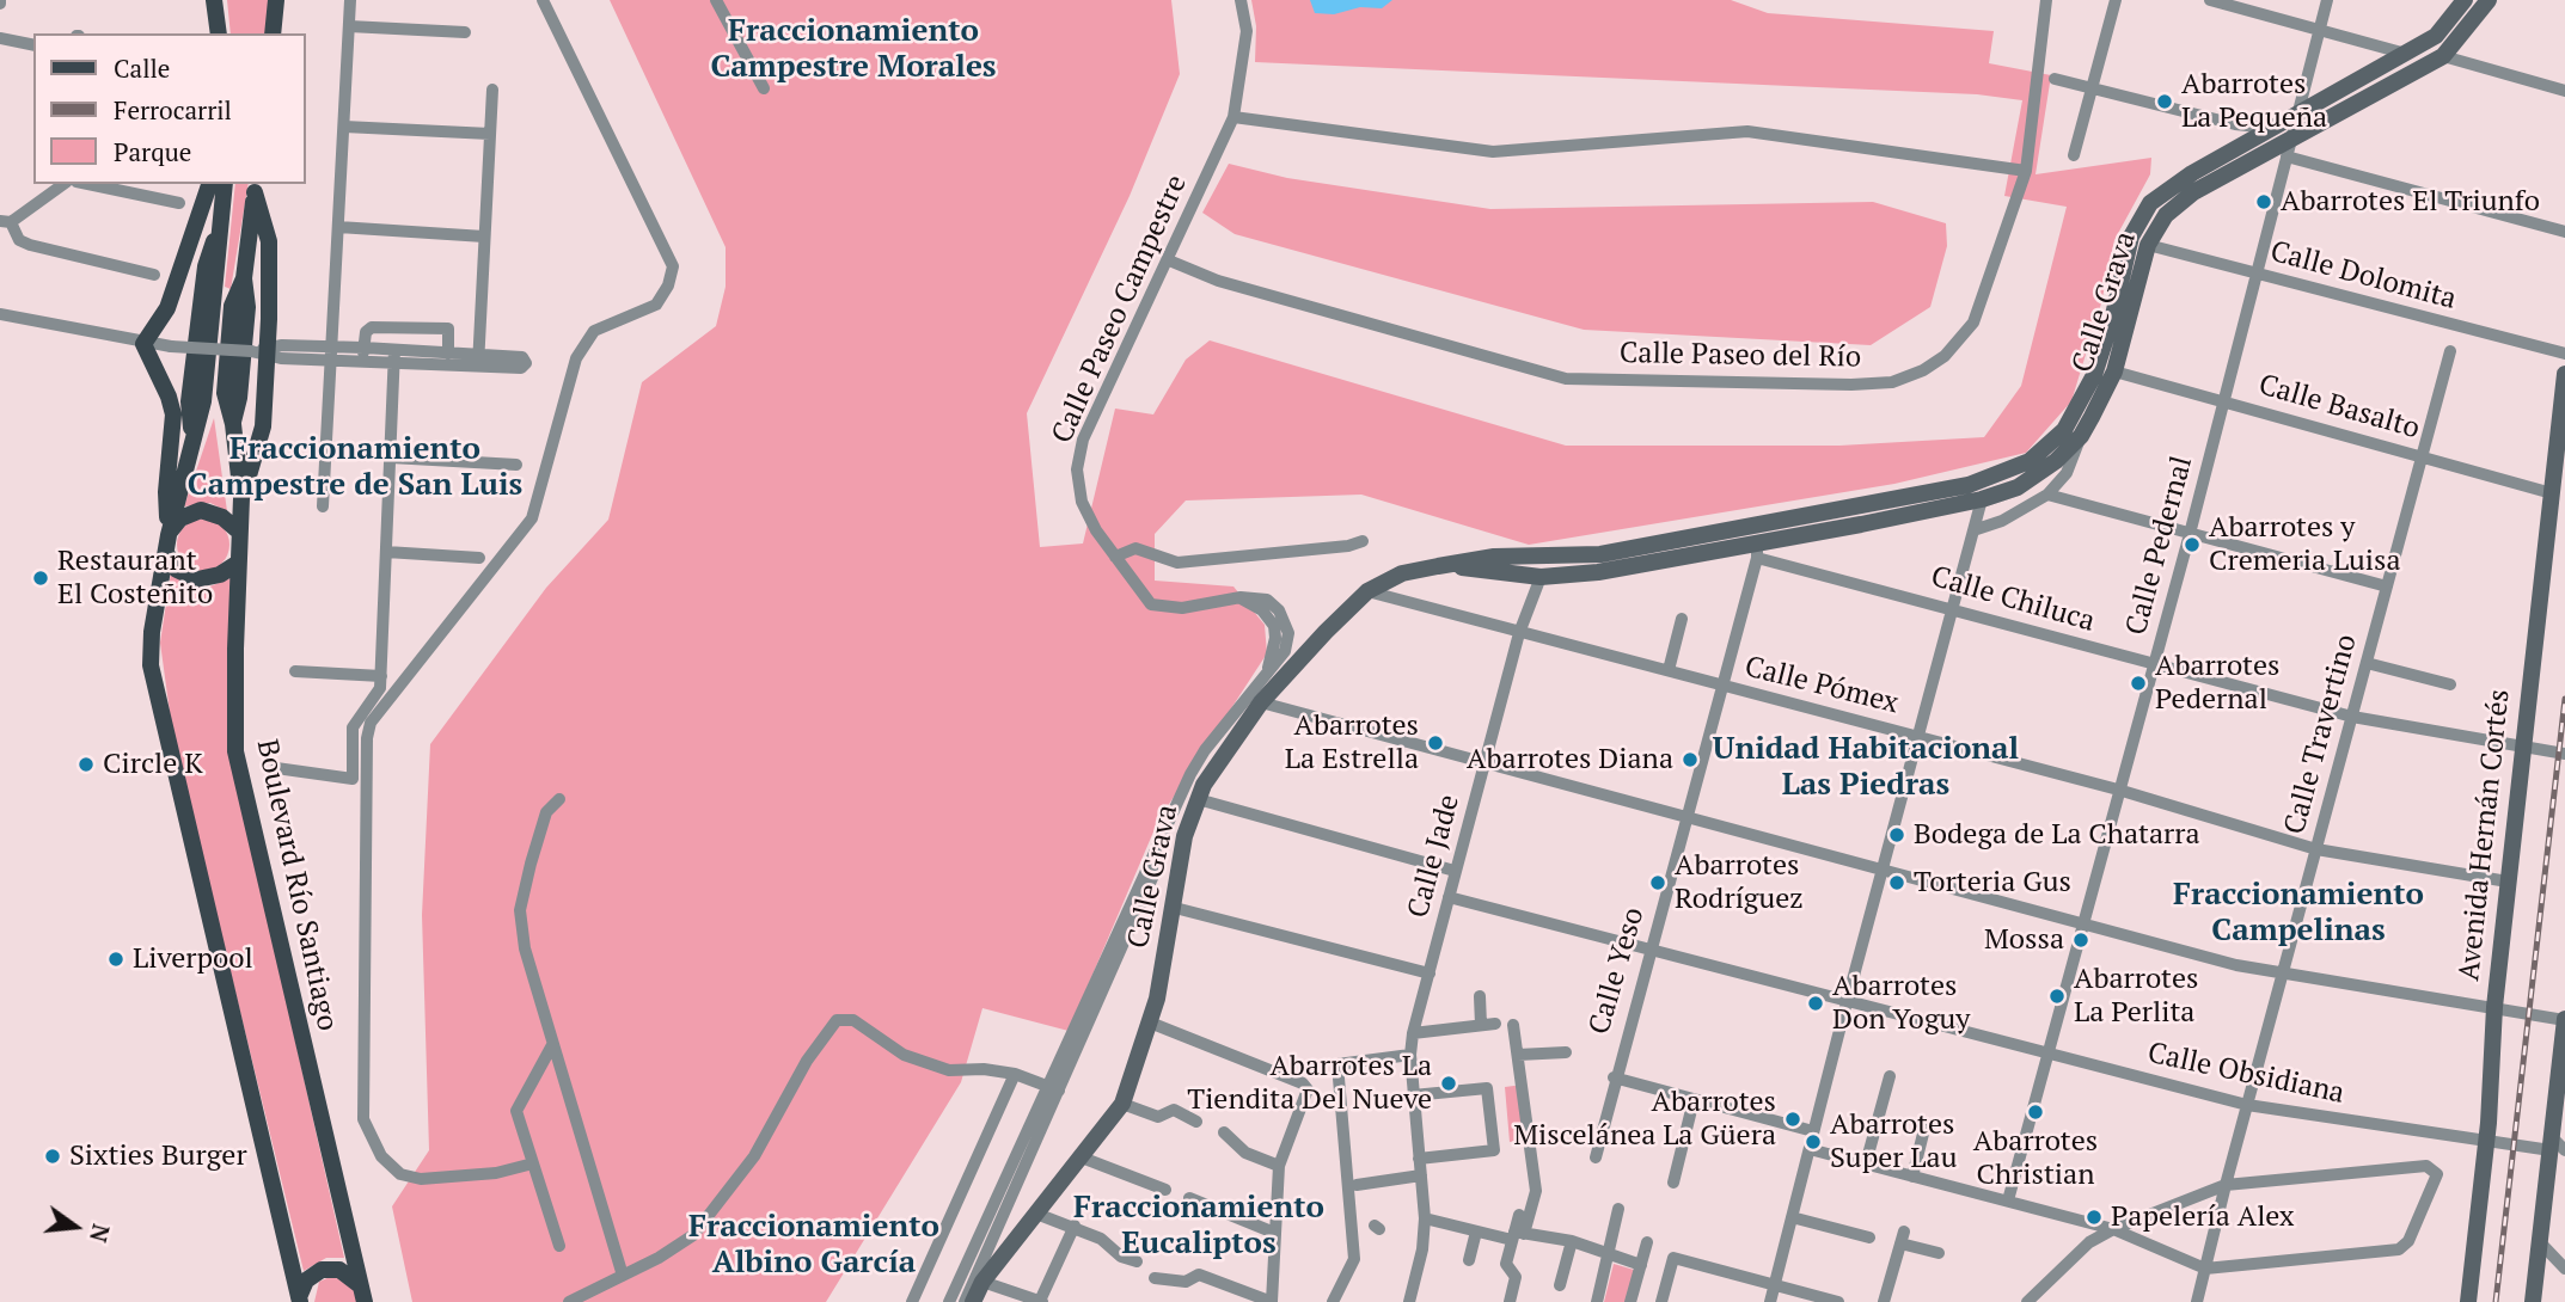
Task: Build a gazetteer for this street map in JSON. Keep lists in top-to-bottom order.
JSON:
{
  "streets": {
    "main road": ["Calle Grava", "Avenida Hernán Cortés", "Boulevard Río Santiago"],
    "street": [
      "Calle Dolomita",
      "Calle Paseo Campestre",
      "Calle Paseo del Río",
      "Calle Basalto",
      "Calle Pedernal",
      "Calle Chiluca",
      "Calle Pómex",
      "Calle Travertino",
      "Calle Jade",
      "Calle Yeso",
      "Calle Obsidiana"
    ]
  },
  "crossings": [
    ["Calle Dolomita", "Calle Grava"],
    ["Calle Dolomita", "Calle Pedernal"],
    ["Calle Grava", "Calle Paseo Campestre"],
    ["Calle Grava", "Calle Basalto"],
    ["Calle Grava", "Calle Pedernal"],
    ["Calle Grava", "Calle Chiluca"],
    ["Calle Grava", "Calle Pómex"],
    ["Calle Grava", "Calle Jade"],
    ["Calle Grava", "Calle Yeso"],
    ["Calle Paseo Campestre", "Calle Paseo del Río"],
    ["Calle Basalto", "Calle Pedernal"],
    ["Calle Basalto", "Calle Travertino"],
    ["Calle Basalto", "Avenida Hernán Cortés"],
    ["Calle Pedernal", "Calle Chiluca"],
    ["Calle Pedernal", "Calle Pómex"],
    ["Calle Pedernal", "Calle Obsidiana"],
    ["Calle Chiluca", "Calle Travertino"],
    ["Calle Chiluca", "Avenida Hernán Cortés"],
    ["Calle Chiluca", "Calle Yeso"],
    ["Calle Pómex", "Calle Travertino"],
    ["Calle Pómex", "Avenida Hernán Cortés"],
    ["Calle Pómex", "Calle Jade"],
    ["Calle Pómex", "Calle Yeso"],
    ["Calle Travertino", "Calle Obsidiana"],
    ["Avenida Hernán Cortés", "Calle Obsidiana"],
    ["Calle Jade", "Calle Obsidiana"],
    ["Calle Yeso", "Calle Obsidiana"]
  ],
  "districts": [
    "Fraccionamiento Campestre Morales",
    "Fraccionamiento Campestre de San Luis",
    "Unidad Habitacional Las Piedras",
    "Fraccionamiento Campelinas",
    "Fraccionamiento Eucaliptos",
    "Fraccionamiento Albino García"
  ],
  "places": [
    "Abarrotes La Pequeña",
    "Abarrotes El Triunfo",
    "Abarrotes y Cremeria Luisa",
    "Restaurant El Costeñito",
    "Abarrotes Pedernal",
    "Abarrotes La Estrella",
    "Abarrotes Diana",
    "Circle K",
    "Bodega de La Chatarra",
    "Abarrotes Rodríguez",
    "Torteria Gus",
    "Mossa",
    "Liverpool",
    "Abarrotes La Perlita",
    "Abarrotes Don Yoguy",
    "Abarrotes La Tiendita Del Nueve",
    "Abarrotes Christian",
    "Abarrotes Miscelánea La Güera",
    "Abarrotes Super Lau",
    "Sixties Burger",
    "Papelería Alex"
  ],
  "legend": ["Calle", "Ferrocarril", "Parque"],
  "north": "right"
}
